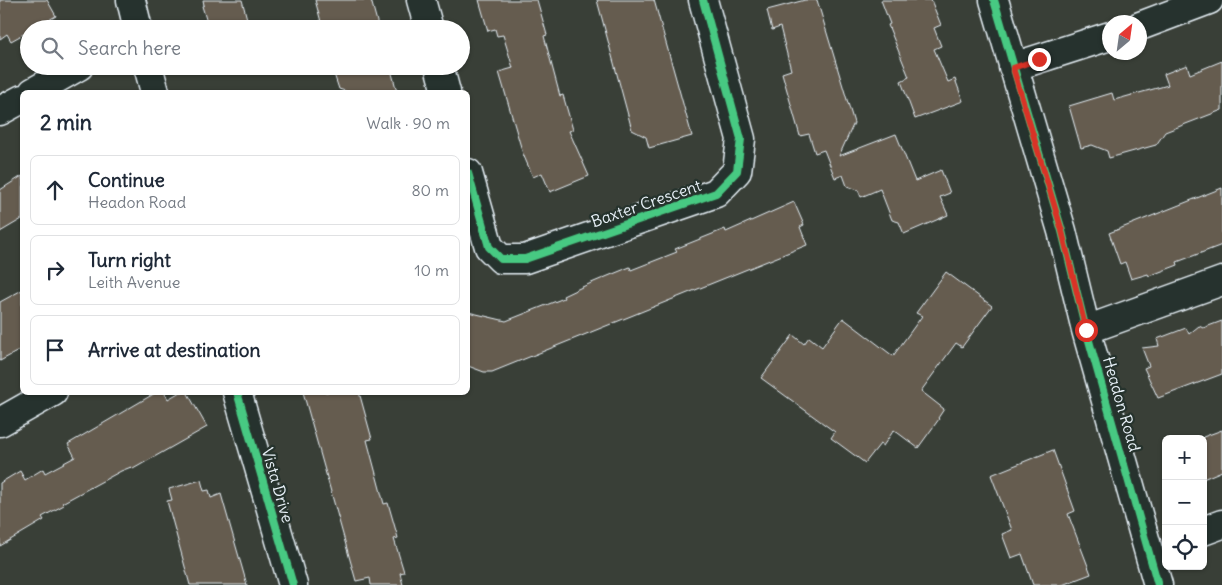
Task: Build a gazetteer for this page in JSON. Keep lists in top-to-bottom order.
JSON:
{
  "streets": {
    "street": ["Baxter Crescent", "Headon Road", "Vista Drive"]
  },
  "north": "top right",
  "page": {
    "search": "Search here",
    "heading": ["2 min", "Walk · 90 m"],
    "list": [
      ["Continue", "Headon Road", "80 m"],
      ["Turn right", "Leith Avenue", "10 m"],
      "Arrive at destination"
    ],
    "map_buttons": ["+", "−"]
  }
}
